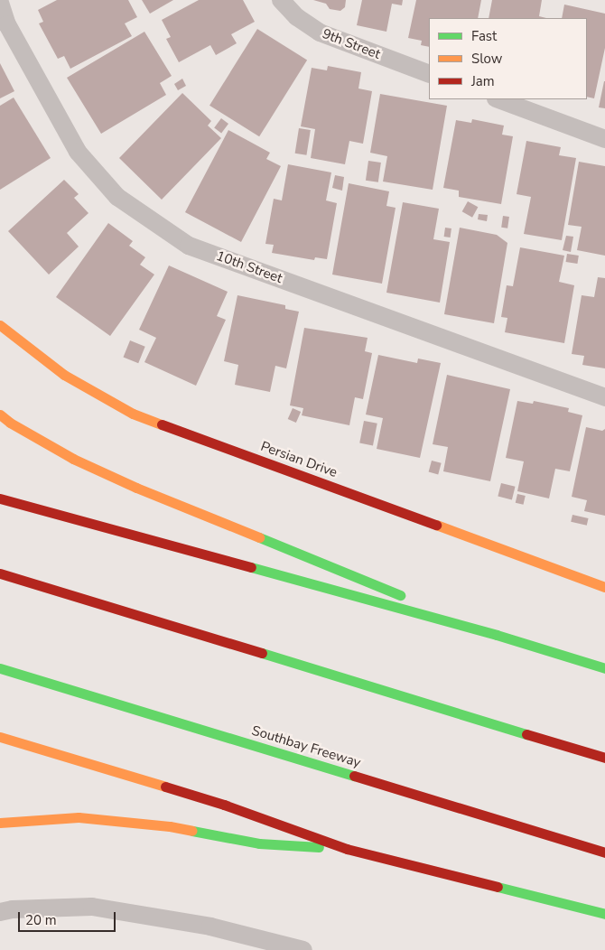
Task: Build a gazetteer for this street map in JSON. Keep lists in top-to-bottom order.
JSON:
{
  "streets": {
    "main road": ["Persian Drive", "Southbay Freeway"],
    "lane": ["9th Street", "10th Street"]
  },
  "legend": ["Fast", "Slow", "Jam"],
  "scale_bar": "20 m"
}
